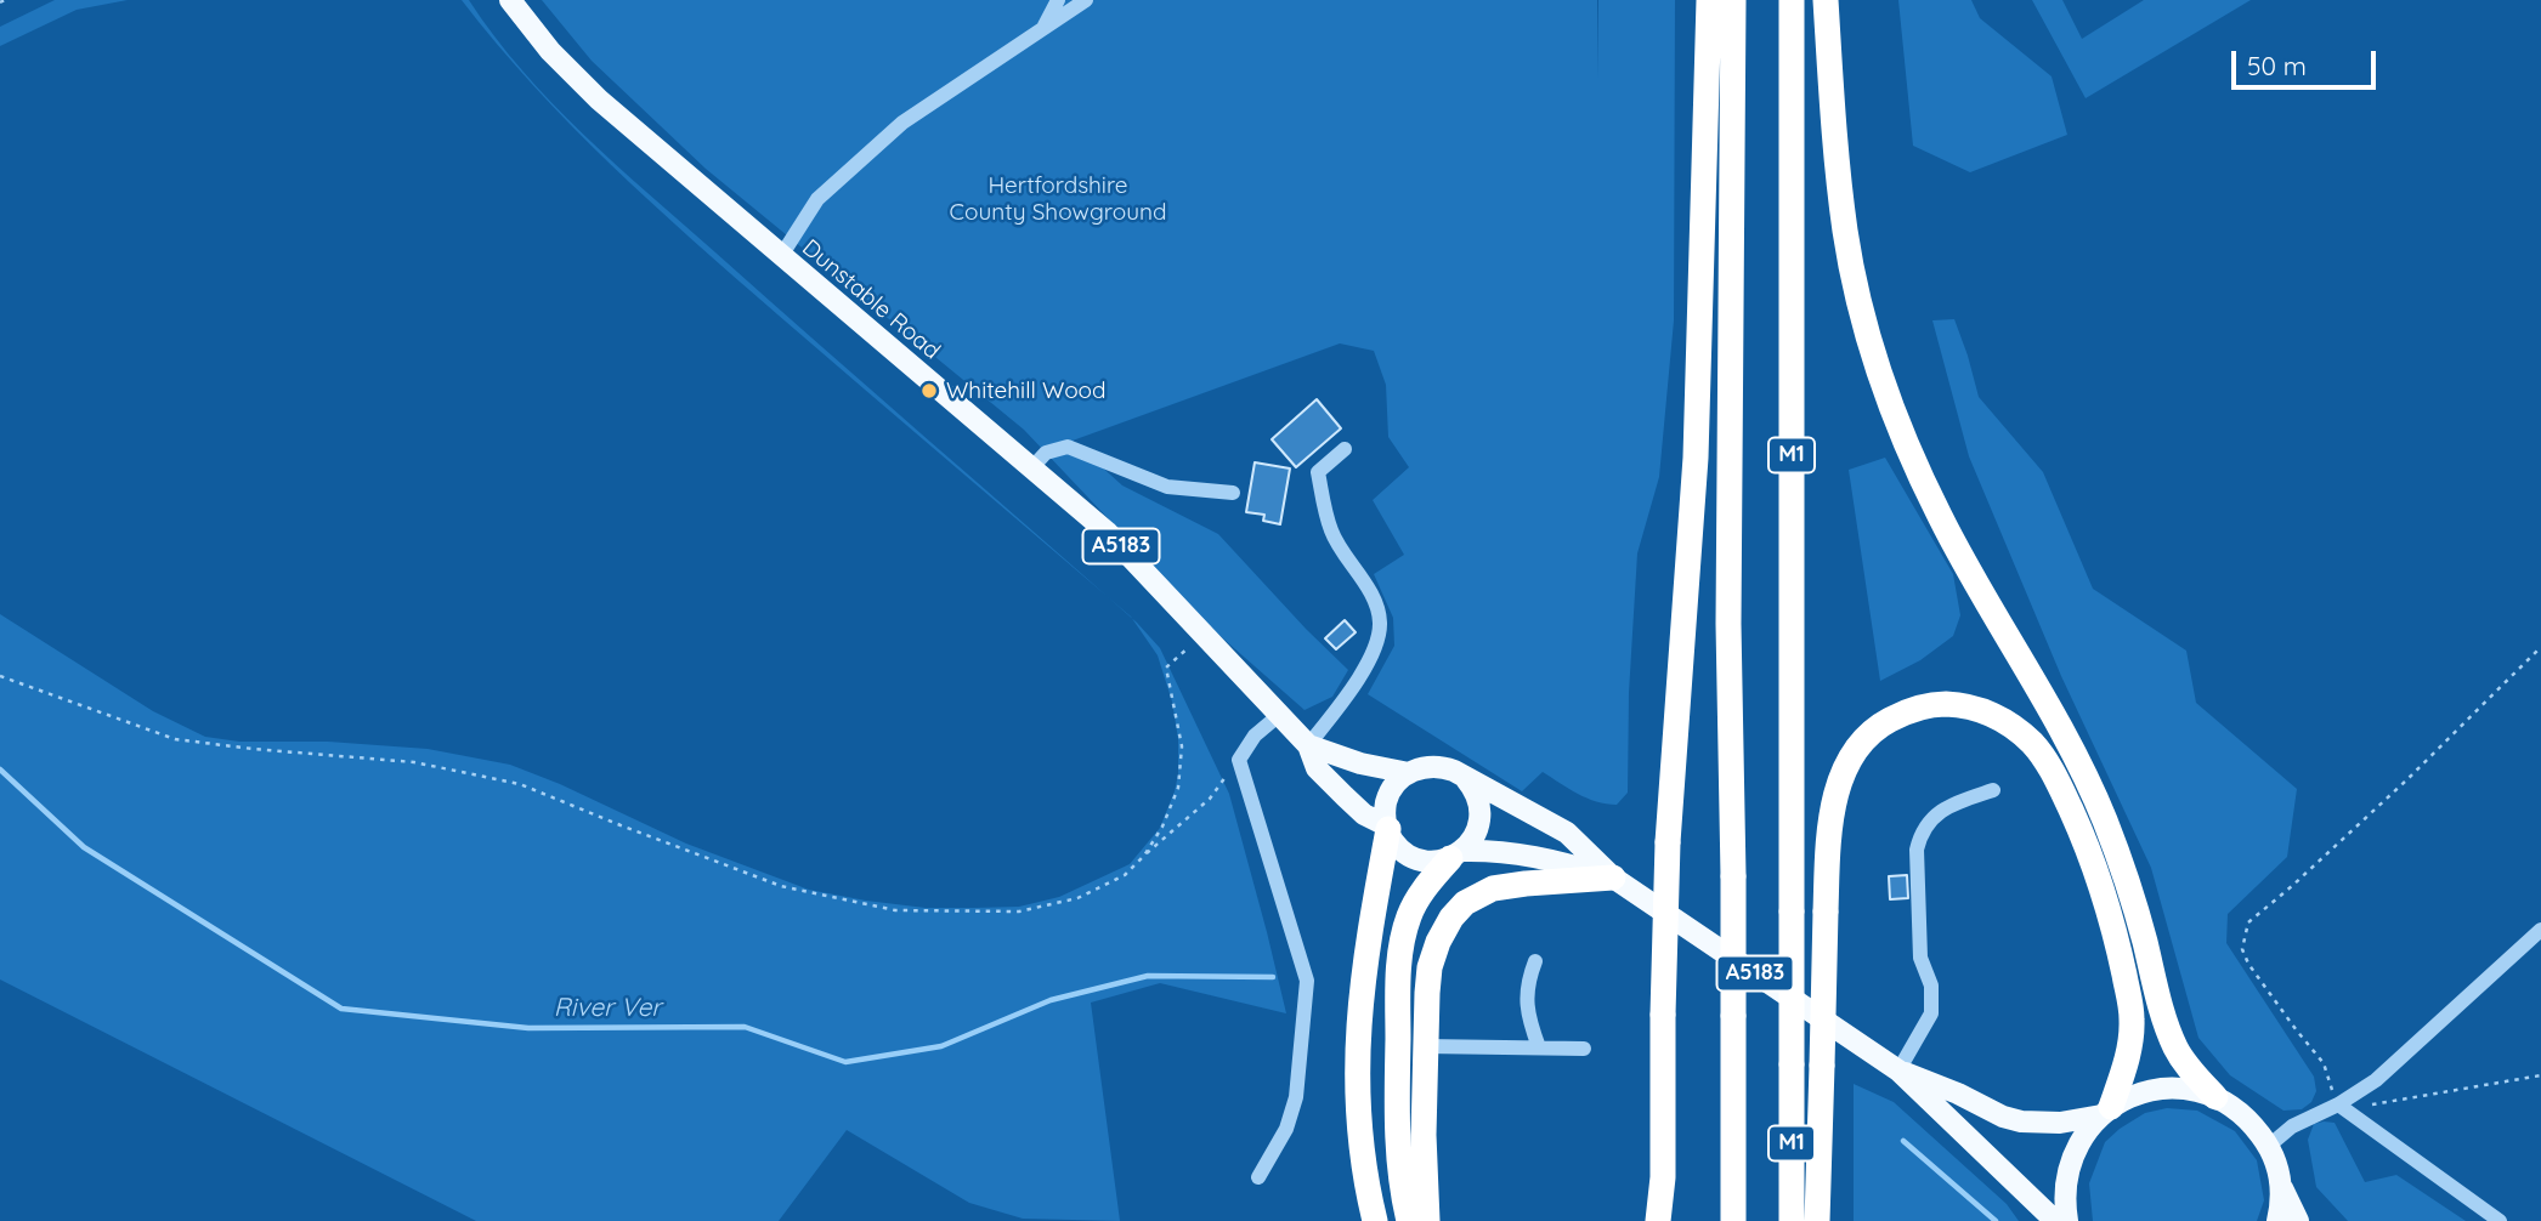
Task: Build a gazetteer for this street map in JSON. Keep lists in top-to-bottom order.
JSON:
{
  "streets": {
    "highway": ["M1"],
    "main road": ["Dunstable Road", "A5183"]
  },
  "crossings": [
    ["Dunstable Road", "A5183"]
  ],
  "water": ["River Ver"],
  "parks": ["Hertfordshire County Showground"],
  "places": ["Whitehill Wood"],
  "scale_bar": "50 m"
}
